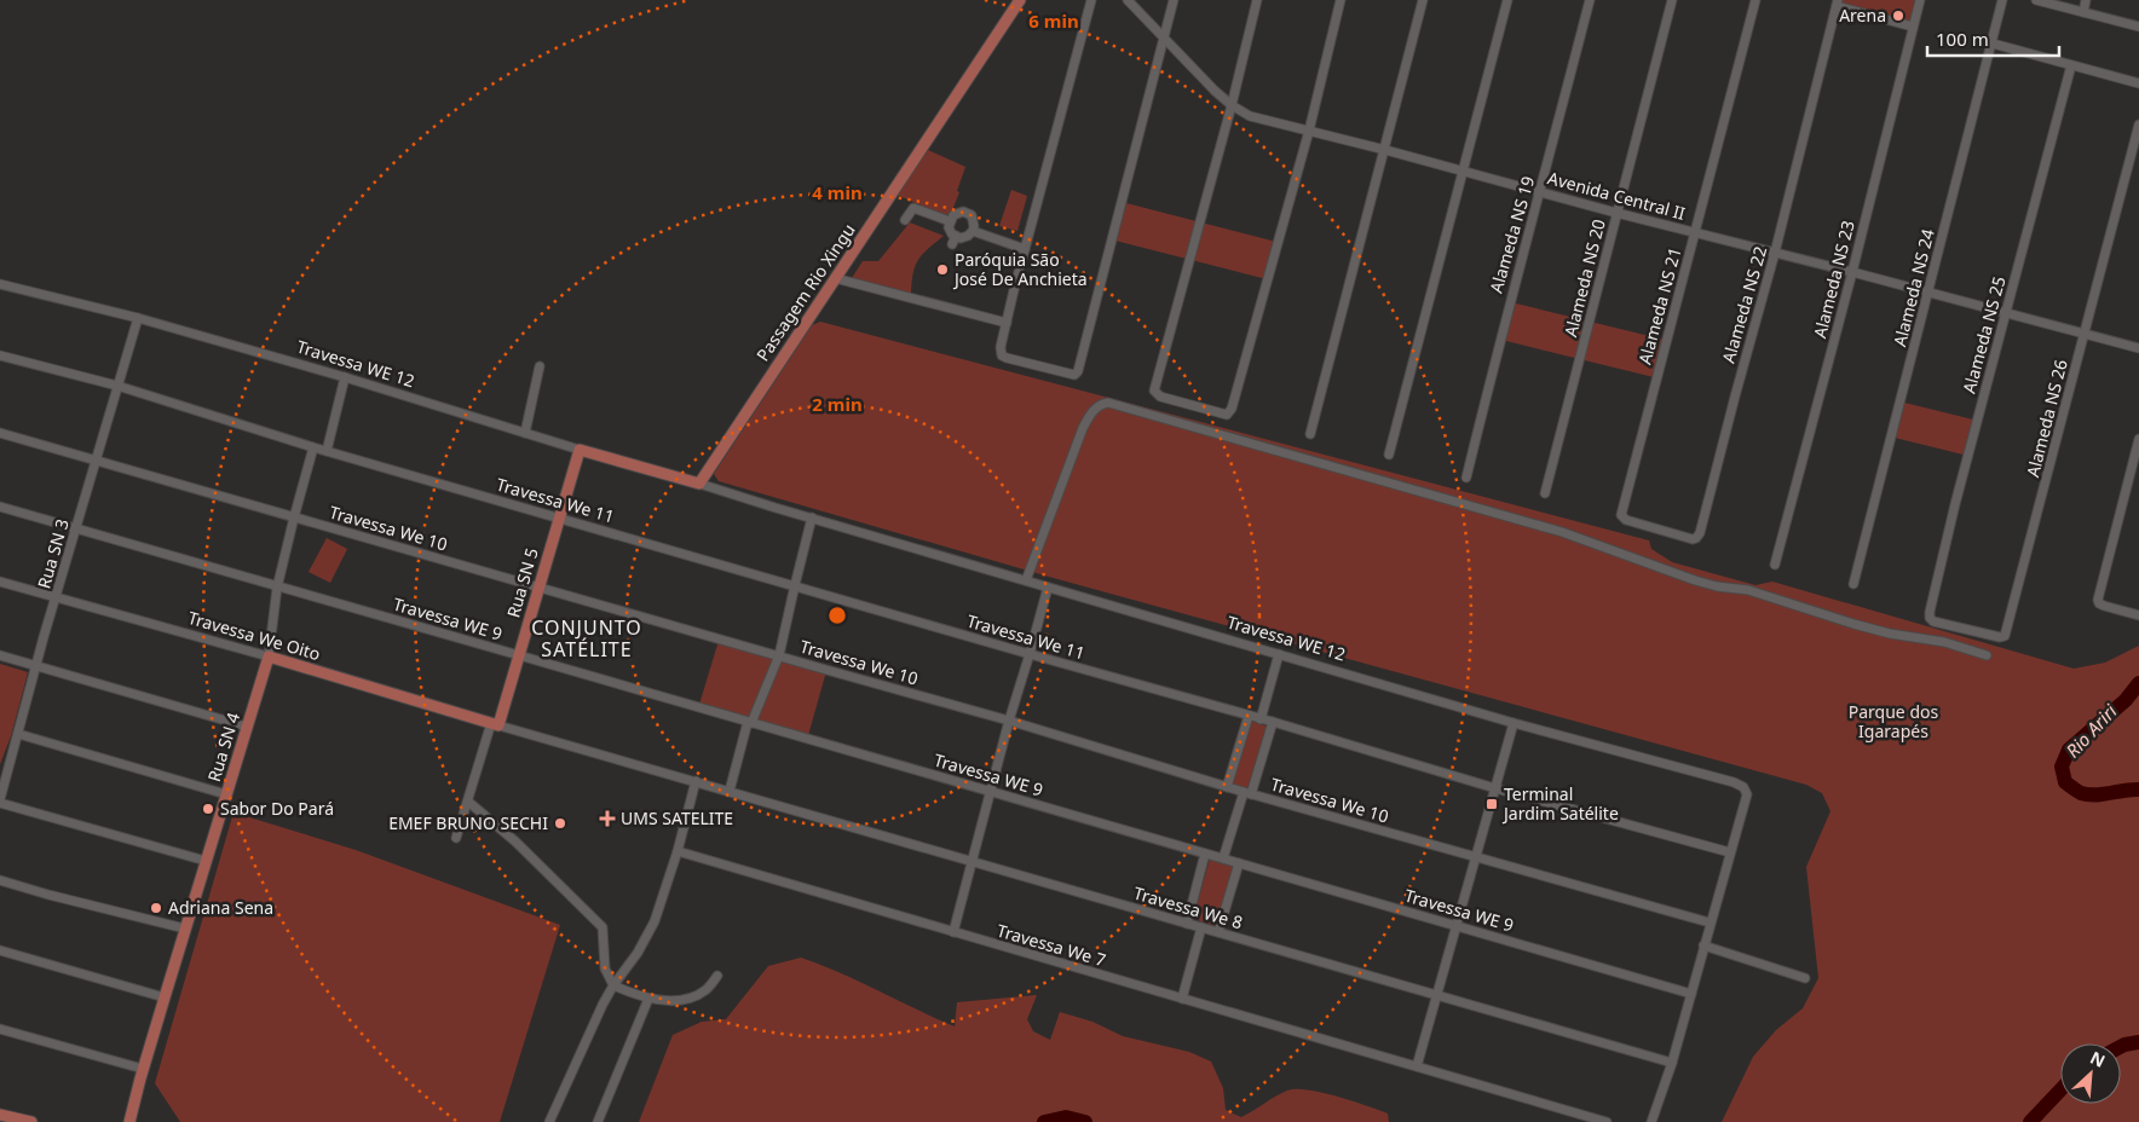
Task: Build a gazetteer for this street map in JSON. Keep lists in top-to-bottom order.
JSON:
{
  "streets": {
    "main road": [
      "Passagem Rio Xingu",
      "Travessa WE 12",
      "Rua SN 5",
      "Travessa We Oito",
      "Rua SN 4"
    ],
    "street": [
      "Avenida Central II",
      "Alameda NS 19",
      "Alameda NS 20",
      "Alameda NS 23",
      "Alameda NS 24",
      "Alameda NS 22",
      "Alameda NS 21",
      "Alameda NS 25",
      "Alameda NS 26",
      "Travessa We 11",
      "Travessa We 10",
      "Rua SN 3",
      "Travessa WE 9",
      "Travessa We 8",
      "Travessa We 7"
    ]
  },
  "crossings": [
    ["Avenida Central II", "Alameda NS 19"],
    ["Avenida Central II", "Alameda NS 20"],
    ["Avenida Central II", "Alameda NS 23"],
    ["Avenida Central II", "Alameda NS 24"],
    ["Avenida Central II", "Alameda NS 22"],
    ["Avenida Central II", "Alameda NS 21"],
    ["Avenida Central II", "Alameda NS 25"],
    ["Avenida Central II", "Alameda NS 26"],
    ["Passagem Rio Xingu", "Travessa WE 12"],
    ["Alameda NS 22", "Alameda NS 21"],
    ["Alameda NS 25", "Alameda NS 26"],
    ["Travessa WE 12", "Rua SN 3"],
    ["Travessa WE 12", "Rua SN 5"],
    ["Travessa We 11", "Rua SN 3"],
    ["Travessa We 11", "Rua SN 5"],
    ["Travessa We 11", "Rua SN 4"],
    ["Travessa We 10", "Rua SN 3"],
    ["Travessa We 10", "Rua SN 5"],
    ["Travessa We 10", "Rua SN 4"],
    ["Rua SN 3", "Travessa WE 9"],
    ["Rua SN 3", "Travessa We Oito"],
    ["Rua SN 5", "Travessa WE 9"],
    ["Rua SN 5", "Travessa We Oito"],
    ["Travessa WE 9", "Rua SN 4"],
    ["Travessa We Oito", "Rua SN 4"]
  ],
  "districts": ["CONJUNTO SATÉLITE"],
  "water": ["Rio Ariri"],
  "parks": ["Parque dos Igarapés"],
  "places": {
    "other": [
      "Arena",
      "Paróquia São José De Anchieta",
      "Sabor Do Pará",
      "EMEF BRUNO SECHI",
      "Adriana Sena"
    ],
    "transit": ["Terminal Jardim Satélite"],
    "health": ["UMS SATELITE"]
  },
  "scale_bar": "100 m",
  "north": "top right",
  "rings": ["6 min", "4 min", "2 min"]
}
